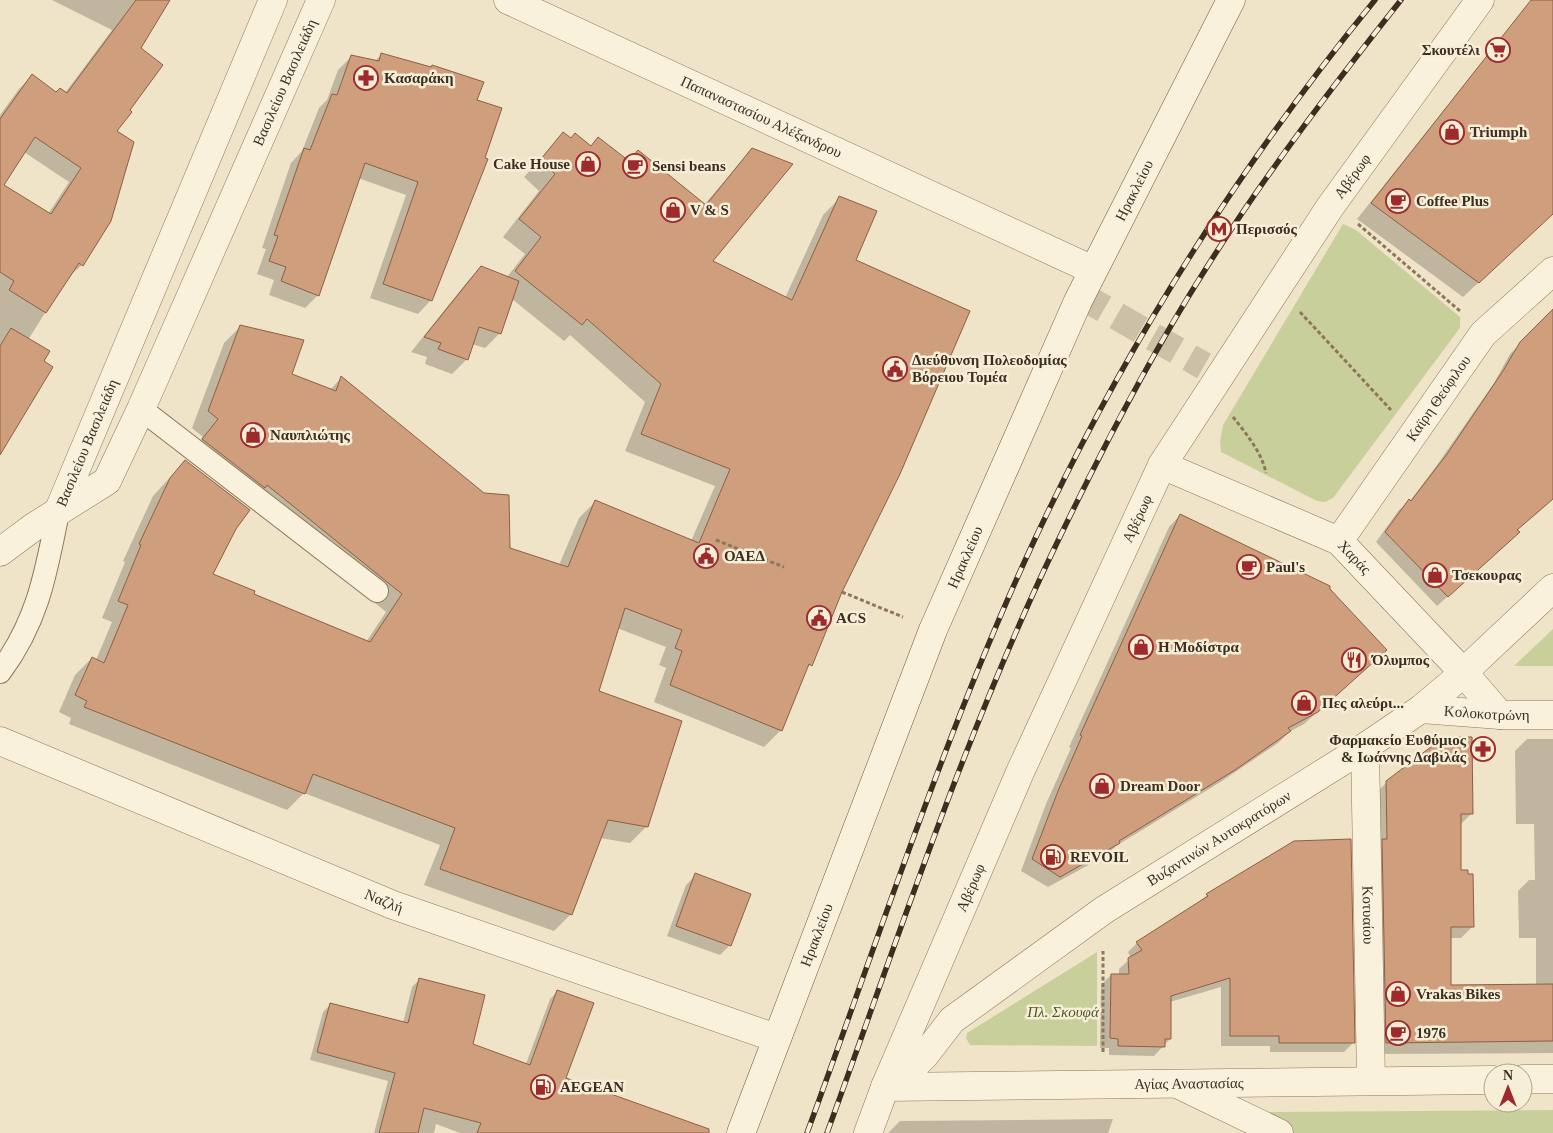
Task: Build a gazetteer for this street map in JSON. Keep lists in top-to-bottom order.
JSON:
{
  "streets": {
    "street": [
      "Βασιλείου Βασιλειάδη",
      "Παπαναστασίου Αλέξανδρου",
      "Αβέρωφ",
      "Ηρακλείου",
      "Καϊρη Θεόφιλου",
      "Χαράς",
      "Κολοκοτρώνη",
      "Βυζαντινών Αυτοκρατόρων",
      "Ναζλή",
      "Κοτυαίου",
      "Αγίας Αναστασίας"
    ]
  },
  "crossings": [
    ["Παπαναστασίου Αλέξανδρου", "Ηρακλείου"],
    ["Αβέρωφ", "Χαράς"],
    ["Αβέρωφ", "Βυζαντινών Αυτοκρατόρων"],
    ["Αβέρωφ", "Αγίας Αναστασίας"],
    ["Ηρακλείου", "Ναζλή"],
    ["Καϊρη Θεόφιλου", "Χαράς"],
    ["Χαράς", "Κολοκοτρώνη"],
    ["Χαράς", "Βυζαντινών Αυτοκρατόρων"],
    ["Κολοκοτρώνη", "Βυζαντινών Αυτοκρατόρων"],
    ["Βυζαντινών Αυτοκρατόρων", "Κοτυαίου"],
    ["Βυζαντινών Αυτοκρατόρων", "Αγίας Αναστασίας"],
    ["Κοτυαίου", "Αγίας Αναστασίας"]
  ],
  "parks": ["Πλ. Σκουφά"],
  "places": {
    "supermarket": ["Σκουτέλι"],
    "pharmacy": ["Κασαράκη", "Φαρμακείο Ευθύμιος & Ιωάννης Δαβιλάς"],
    "shop": [
      "Triumph",
      "Cake House",
      "V & S",
      "Ναυπλιώτης",
      "Τσεκουρας",
      "Η Μοδίστρα",
      "Πες αλεύρι...",
      "Dream Door",
      "Vrakas Bikes"
    ],
    "cafe": [
      "Sensi beans",
      "Coffee Plus",
      "Paul's",
      "1976"
    ],
    "metro station": ["Περισσός"],
    "public building": ["Διεύθυνση Πολεοδομίας Βόρειου Τομέα", "ΟΑΕΔ", "ACS"],
    "restaurant": ["Όλυμπος"],
    "fuel station": ["REVOIL", "AEGEAN"]
  },
  "north": "top"
}
